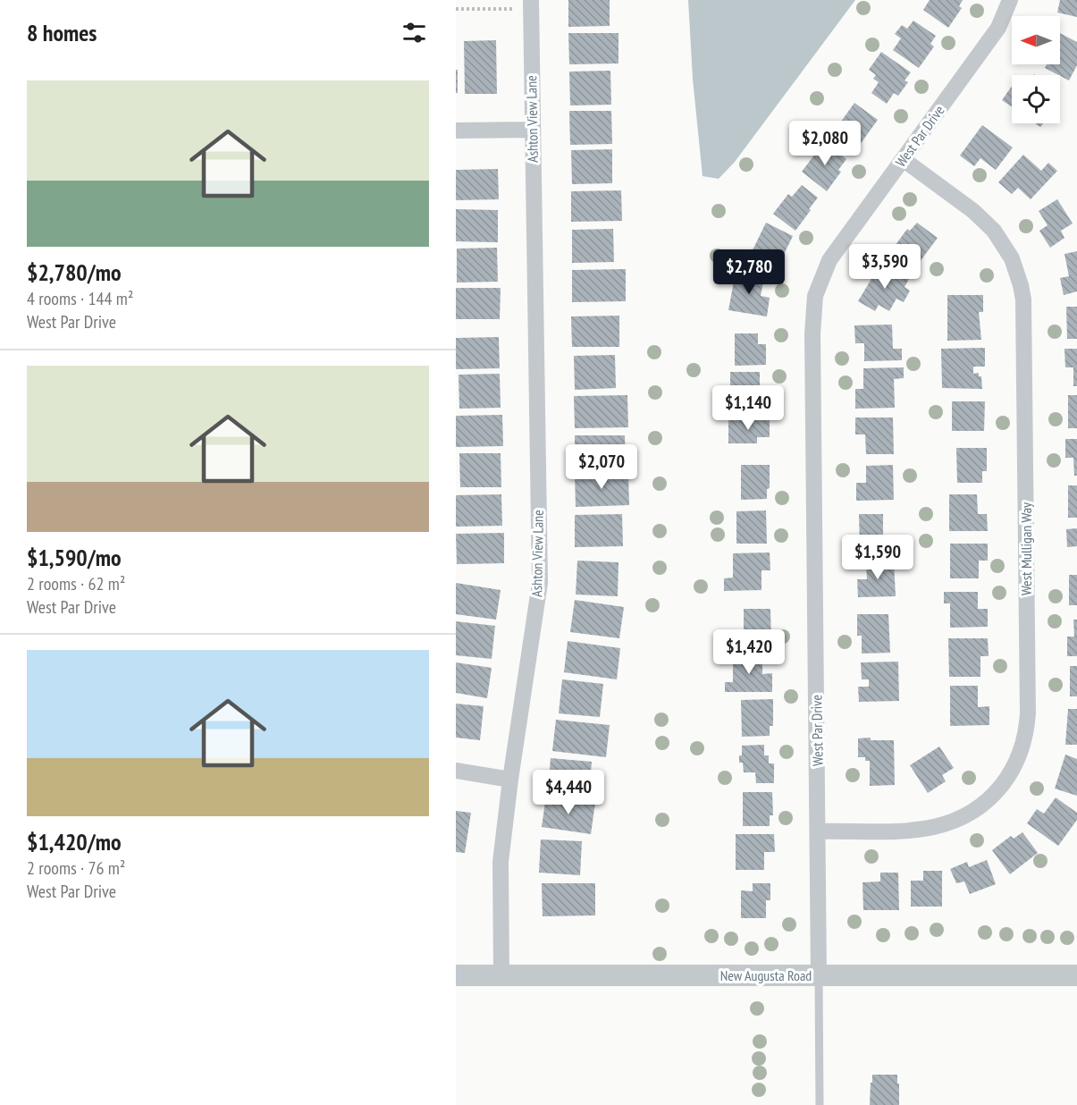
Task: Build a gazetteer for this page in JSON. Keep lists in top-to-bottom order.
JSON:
{
  "streets": {
    "street": [
      "Ashton View Lane",
      "West Par Drive",
      "West Mulligan Way",
      "New Augusta Road"
    ]
  },
  "crossings": [
    ["Ashton View Lane", "New Augusta Road"],
    ["West Par Drive", "West Mulligan Way"],
    ["West Par Drive", "New Augusta Road"]
  ],
  "north": "left",
  "page": {
    "heading": "8 homes",
    "list": [
      {
        "name": "$2,780/mo",
        "note": "4 rooms · 144 m² · West Par Drive"
      },
      {
        "name": "$1,590/mo",
        "note": "2 rooms · 62 m² · West Par Drive"
      },
      {
        "name": "$1,420/mo",
        "note": "2 rooms · 76 m² · West Par Drive"
      }
    ],
    "price": [
      "$2,080",
      "$3,590",
      "$2,780",
      "$1,140",
      "$2,070",
      "$1,590",
      "$1,420",
      "$4,440"
    ]
  }
}
